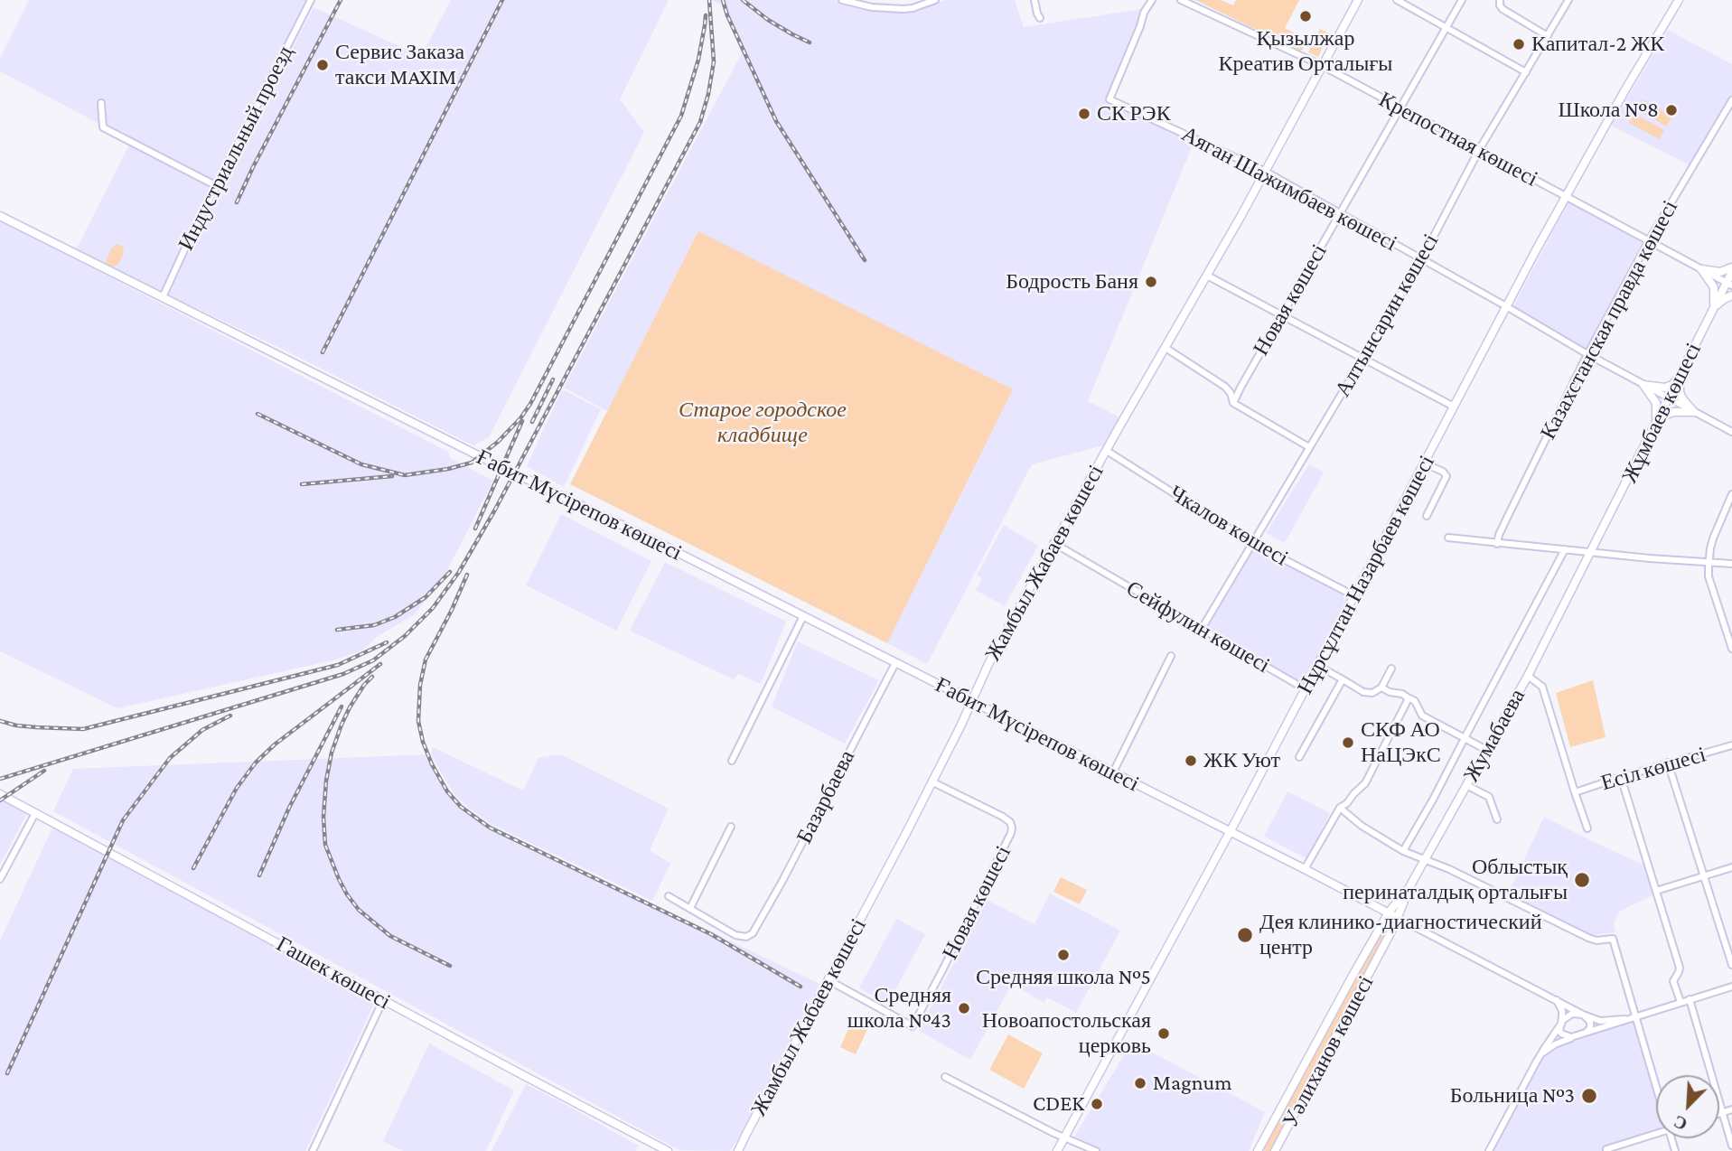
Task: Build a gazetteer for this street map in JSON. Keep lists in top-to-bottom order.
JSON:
{
  "streets": {
    "main road": [
      "Жұмбаев көшесі",
      "Ғабит Мүсірепов көшесі",
      "Жамбыл Жабаев көшесі",
      "Нұрсұлтан Назарбаев көшесі",
      "Жумабаева",
      "Гашек көшесі",
      "Уәлиханов көшесі"
    ],
    "street": [
      "Крепостная көшесі",
      "Индустриальный проезд",
      "Аяган Шажимбаев көшесі",
      "Новая көшесі",
      "Алтынсарин көшесі",
      "Казахстанская правда көшесі",
      "Чкалов көшесі",
      "Сейфулин көшесі",
      "Есіл көшесі",
      "Базарбаева"
    ]
  },
  "crossings": [
    ["Крепостная көшесі", "Новая көшесі"],
    ["Крепостная көшесі", "Алтынсарин көшесі"],
    ["Крепостная көшесі", "Казахстанская правда көшесі"],
    ["Крепостная көшесі", "Жұмбаев көшесі"],
    ["Крепостная көшесі", "Жамбыл Жабаев көшесі"],
    ["Крепостная көшесі", "Нұрсұлтан Назарбаев көшесі"],
    ["Индустриальный проезд", "Ғабит Мүсірепов көшесі"],
    ["Аяган Шажимбаев көшесі", "Новая көшесі"],
    ["Аяган Шажимбаев көшесі", "Алтынсарин көшесі"],
    ["Аяган Шажимбаев көшесі", "Казахстанская правда көшесі"],
    ["Аяган Шажимбаев көшесі", "Жұмбаев көшесі"],
    ["Аяган Шажимбаев көшесі", "Жамбыл Жабаев көшесі"],
    ["Аяган Шажимбаев көшесі", "Нұрсұлтан Назарбаев көшесі"],
    ["Новая көшесі", "Жамбыл Жабаев көшесі"],
    ["Алтынсарин көшесі", "Чкалов көшесі"],
    ["Алтынсарин көшесі", "Сейфулин көшесі"],
    ["Жұмбаев көшесі", "Жумабаева"],
    ["Ғабит Мүсірепов көшесі", "Жамбыл Жабаев көшесі"],
    ["Ғабит Мүсірепов көшесі", "Нұрсұлтан Назарбаев көшесі"],
    ["Ғабит Мүсірепов көшесі", "Базарбаева"],
    ["Чкалов көшесі", "Жамбыл Жабаев көшесі"],
    ["Чкалов көшесі", "Нұрсұлтан Назарбаев көшесі"],
    ["Жамбыл Жабаев көшесі", "Сейфулин көшесі"],
    ["Нұрсұлтан Назарбаев көшесі", "Сейфулин көшесі"],
    ["Жумабаева", "Уәлиханов көшесі"]
  ],
  "parks": ["Старое городское кладбище"],
  "places": [
    "Қызылжар Креатив Орталығы",
    "Капитал-2 ЖК",
    "Сервис Заказа такси MAXIM",
    "Школа №8",
    "СК РЭК",
    "Бодрость Баня",
    "СКФ АО НаЦЭкС",
    "ЖК Уют",
    "Облыстық перинаталдық орталығы",
    "Дея клинико-диагностический центр",
    "Средняя школа №5",
    "Средняя школа №43",
    "Новоапостольская церковь",
    "Magnum",
    "Больница №3",
    "CDEK"
  ],
  "north": "bottom left"
}
